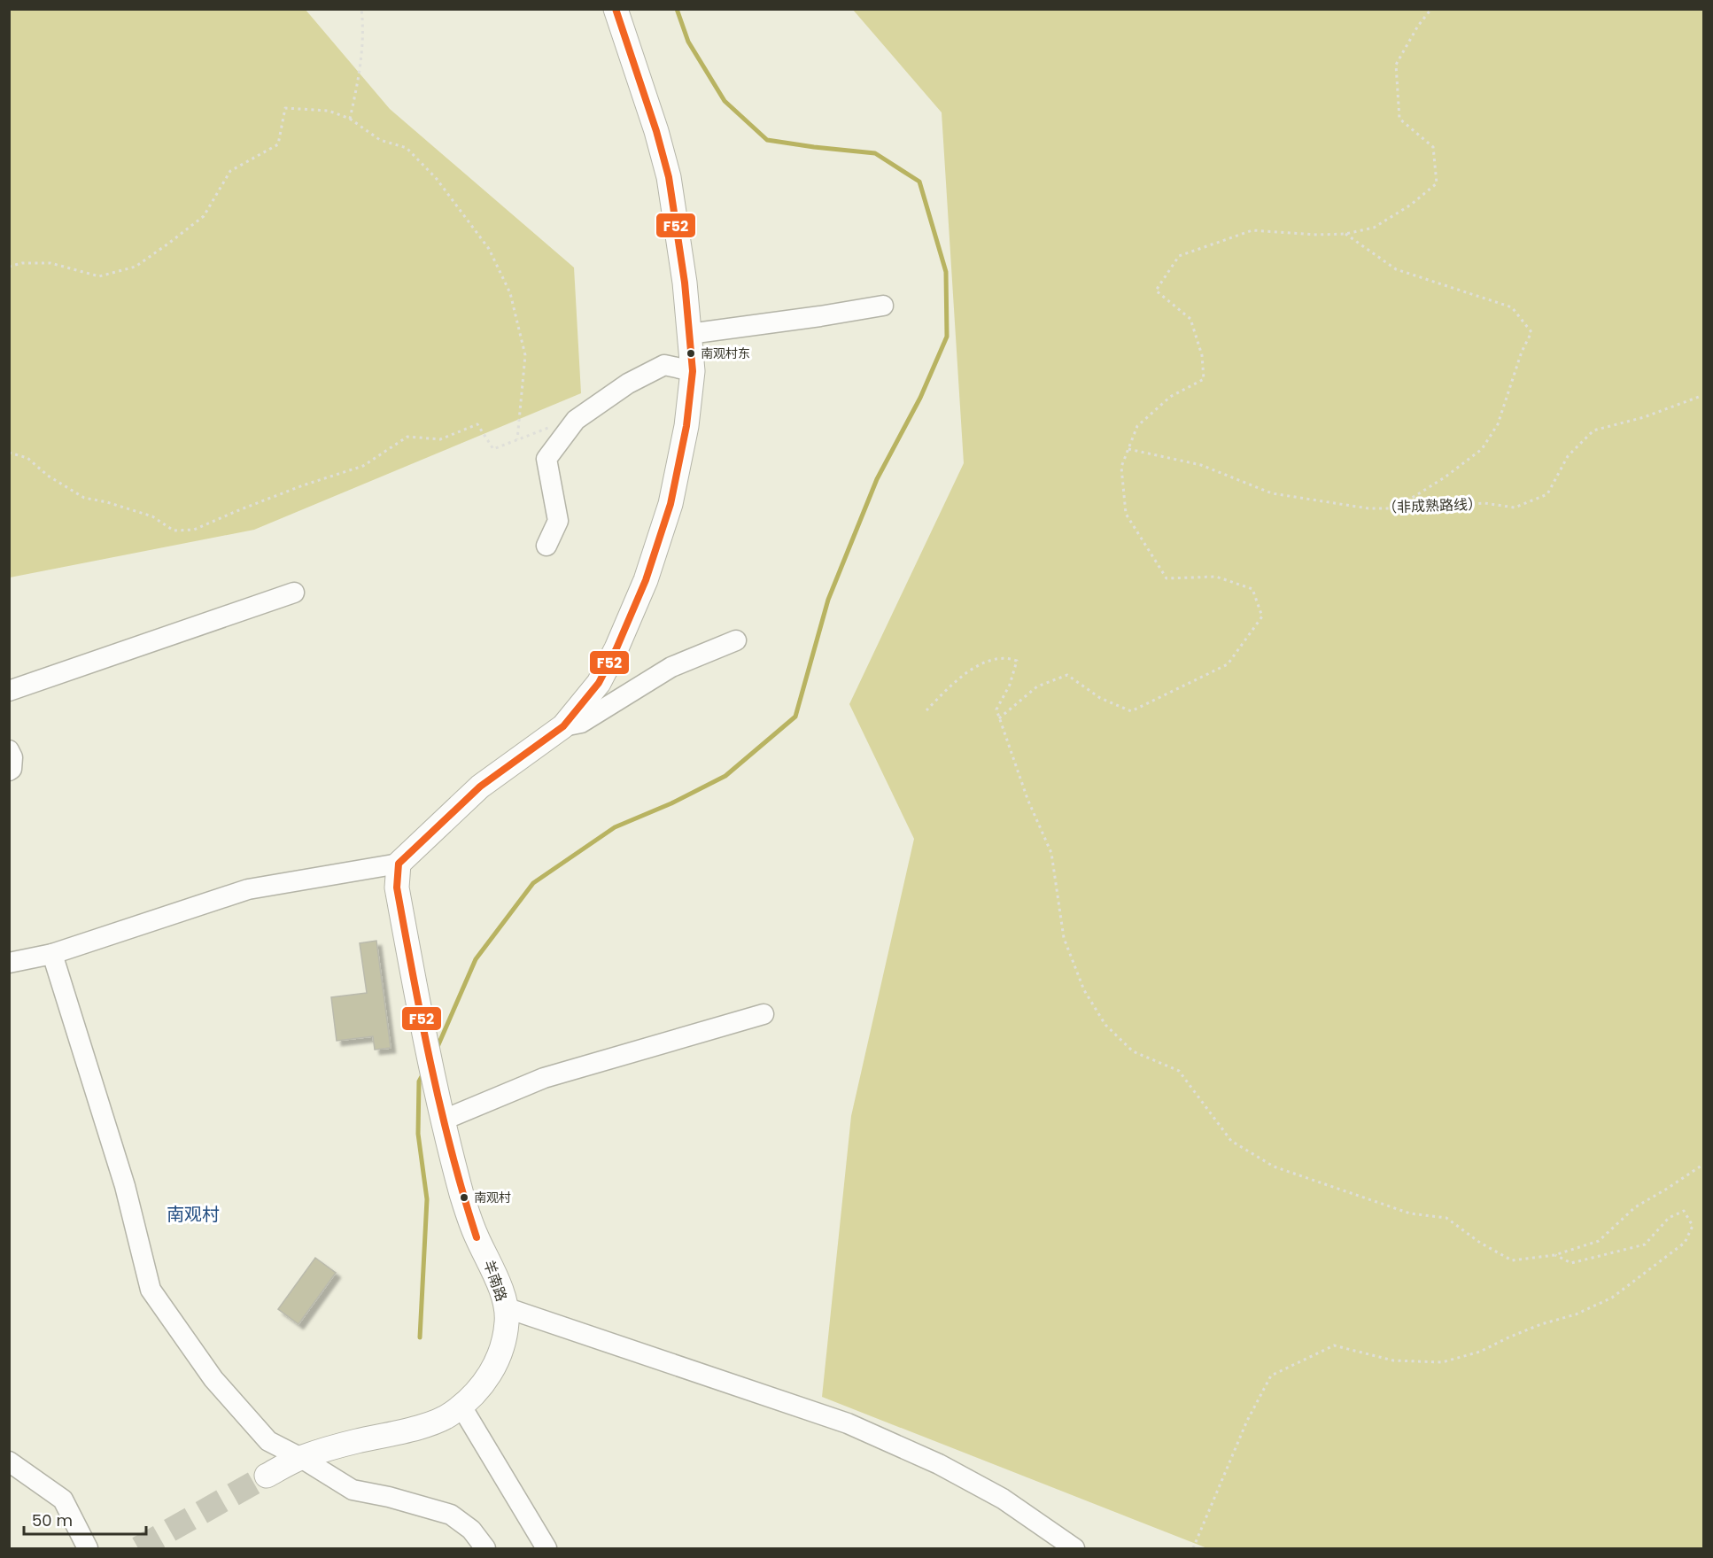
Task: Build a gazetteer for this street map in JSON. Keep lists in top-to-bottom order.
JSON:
{
  "streets": {
    "street": ["羊南路"],
    "path": ["（非成熟路线）"]
  },
  "districts": ["南观村"],
  "places": ["南观村东", "南观村"],
  "lines": ["transit line F52"],
  "scale_bar": "50 m"
}
